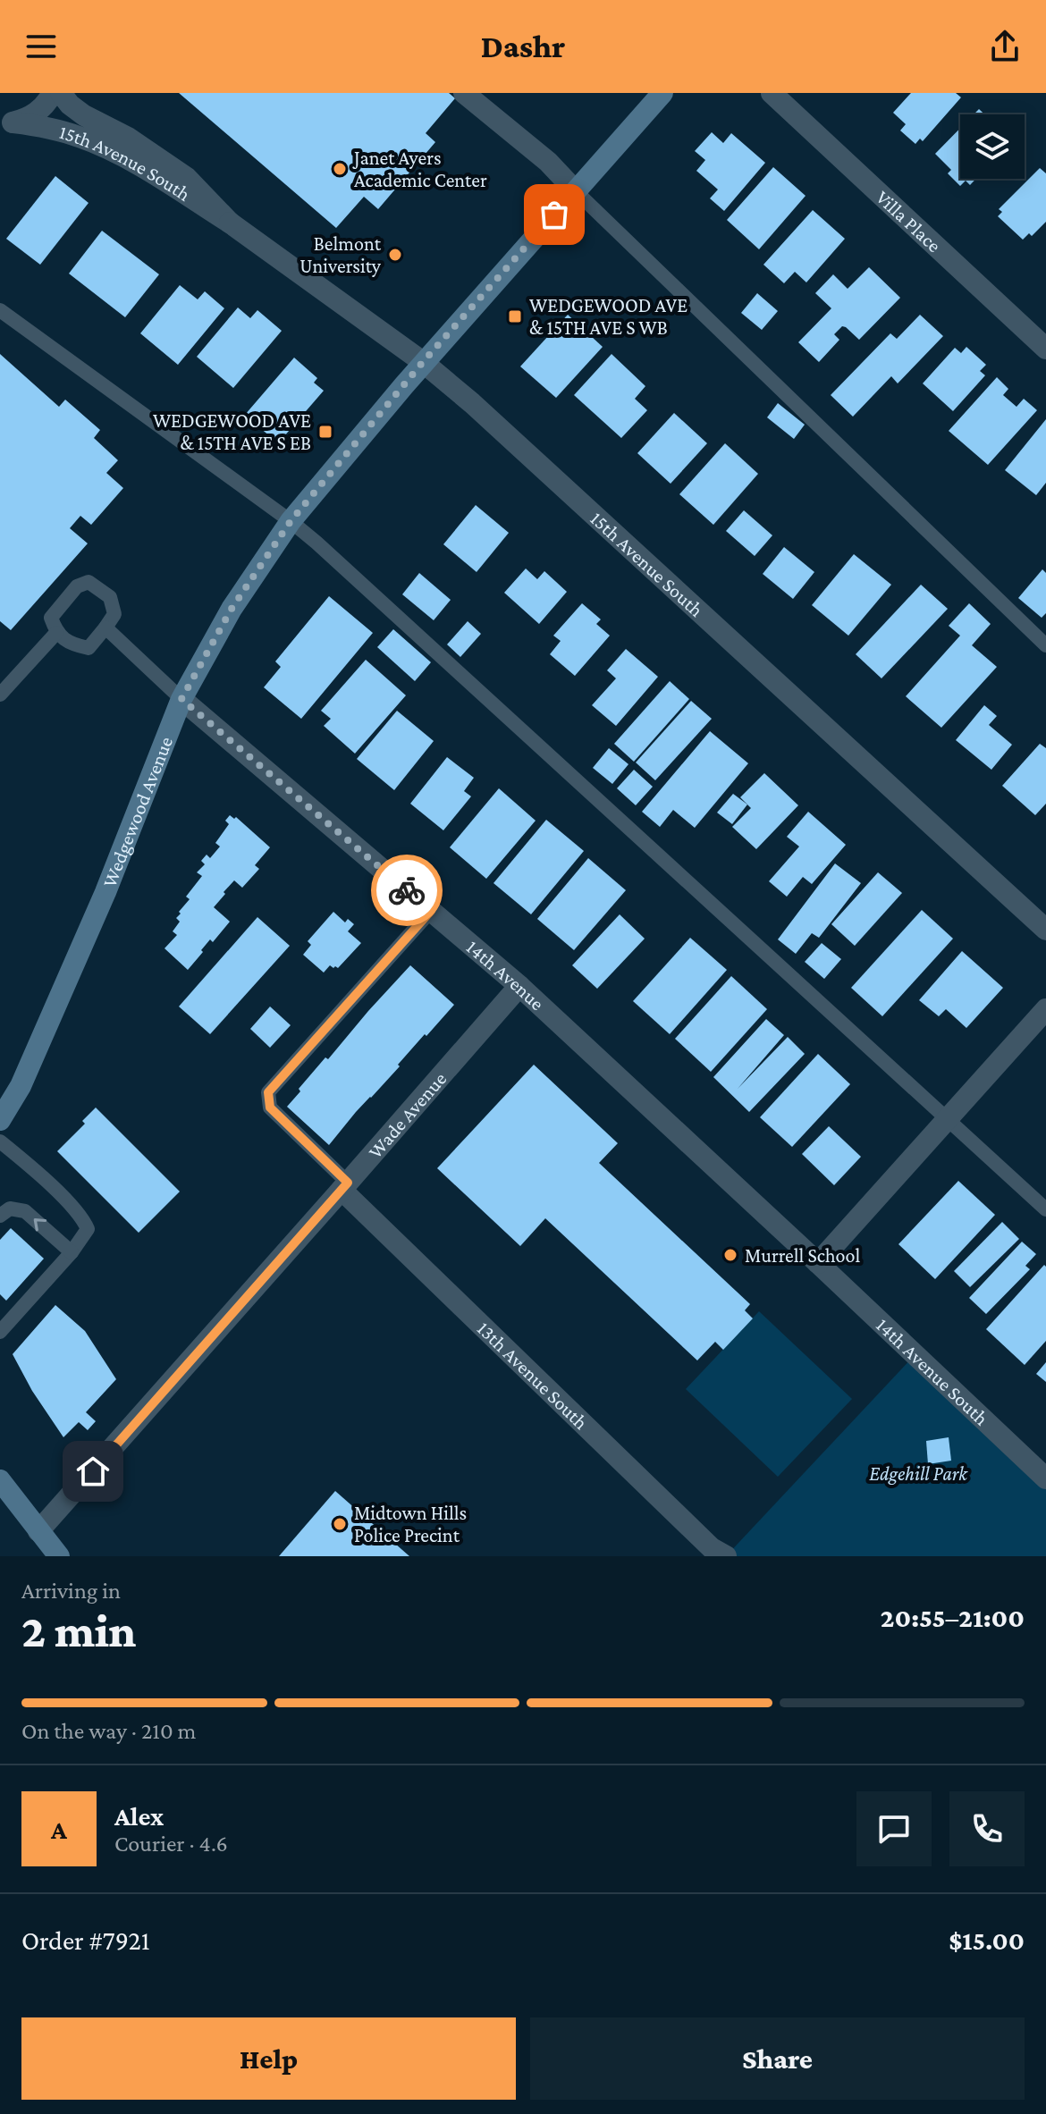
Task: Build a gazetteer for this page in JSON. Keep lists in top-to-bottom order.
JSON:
{
  "streets": {
    "main road": ["Wedgewood Avenue"],
    "street": [
      "15th Avenue South",
      "Villa Place",
      "14th Avenue",
      "Wade Avenue",
      "14th Avenue South",
      "13th Avenue South"
    ]
  },
  "crossings": [
    ["15th Avenue South", "Wedgewood Avenue"],
    ["Wedgewood Avenue", "14th Avenue"],
    ["14th Avenue", "Wade Avenue"],
    ["14th Avenue", "14th Avenue South"],
    ["Wade Avenue", "13th Avenue South"]
  ],
  "parks": ["Edgehill Park"],
  "places": {
    "other": [
      "Janet Ayers Academic Center",
      "Belmont University",
      "Murrell School",
      "Midtown Hills Police Precint"
    ],
    "transit": ["WEDGEWOOD AVE & 15TH AVE S WB", "WEDGEWOOD AVE & 15TH AVE S EB"]
  },
  "page": {
    "header": "Dashr",
    "heading": ["2 min", "Arriving in", "20:55–21:00"],
    "panel": [
      "Alex",
      "Courier · 4.6",
      "Order #7921",
      "$15.00"
    ],
    "bar": "On the way · 210 m",
    "round": "A",
    "buttons": ["Help", "Share"]
  }
}
